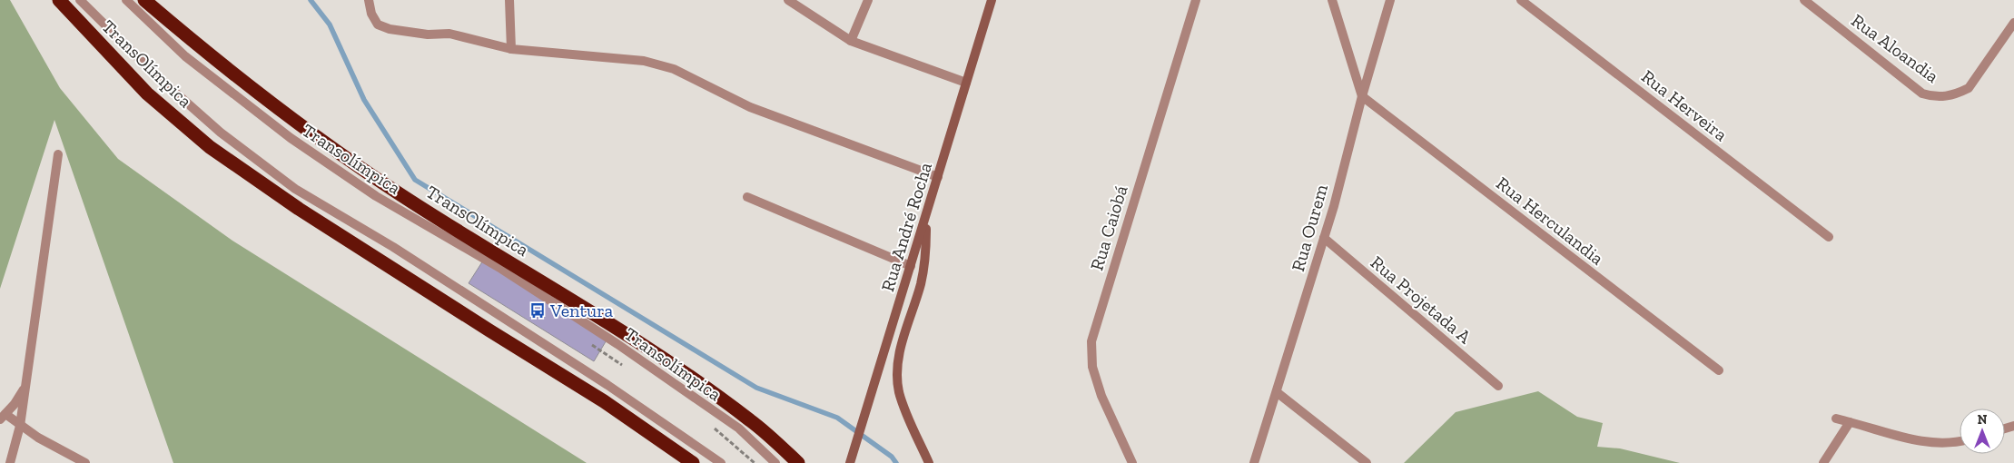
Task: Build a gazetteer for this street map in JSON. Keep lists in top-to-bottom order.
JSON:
{
  "streets": {
    "highway": ["TransOlímpica"],
    "main road": ["Rua André Rocha"],
    "street": [
      "Rua Aloandia",
      "Rua Herveira",
      "Transolímpica",
      "Rua Herculandia",
      "Rua Caiobá",
      "Rua Ourem",
      "Rua Projetada A"
    ]
  },
  "crossings": [
    ["Rua Herculandia", "Rua Ourem"],
    ["Rua Ourem", "Rua Projetada A"]
  ],
  "places": {
    "bus stop": ["Ventura"]
  },
  "north": "top"
}
